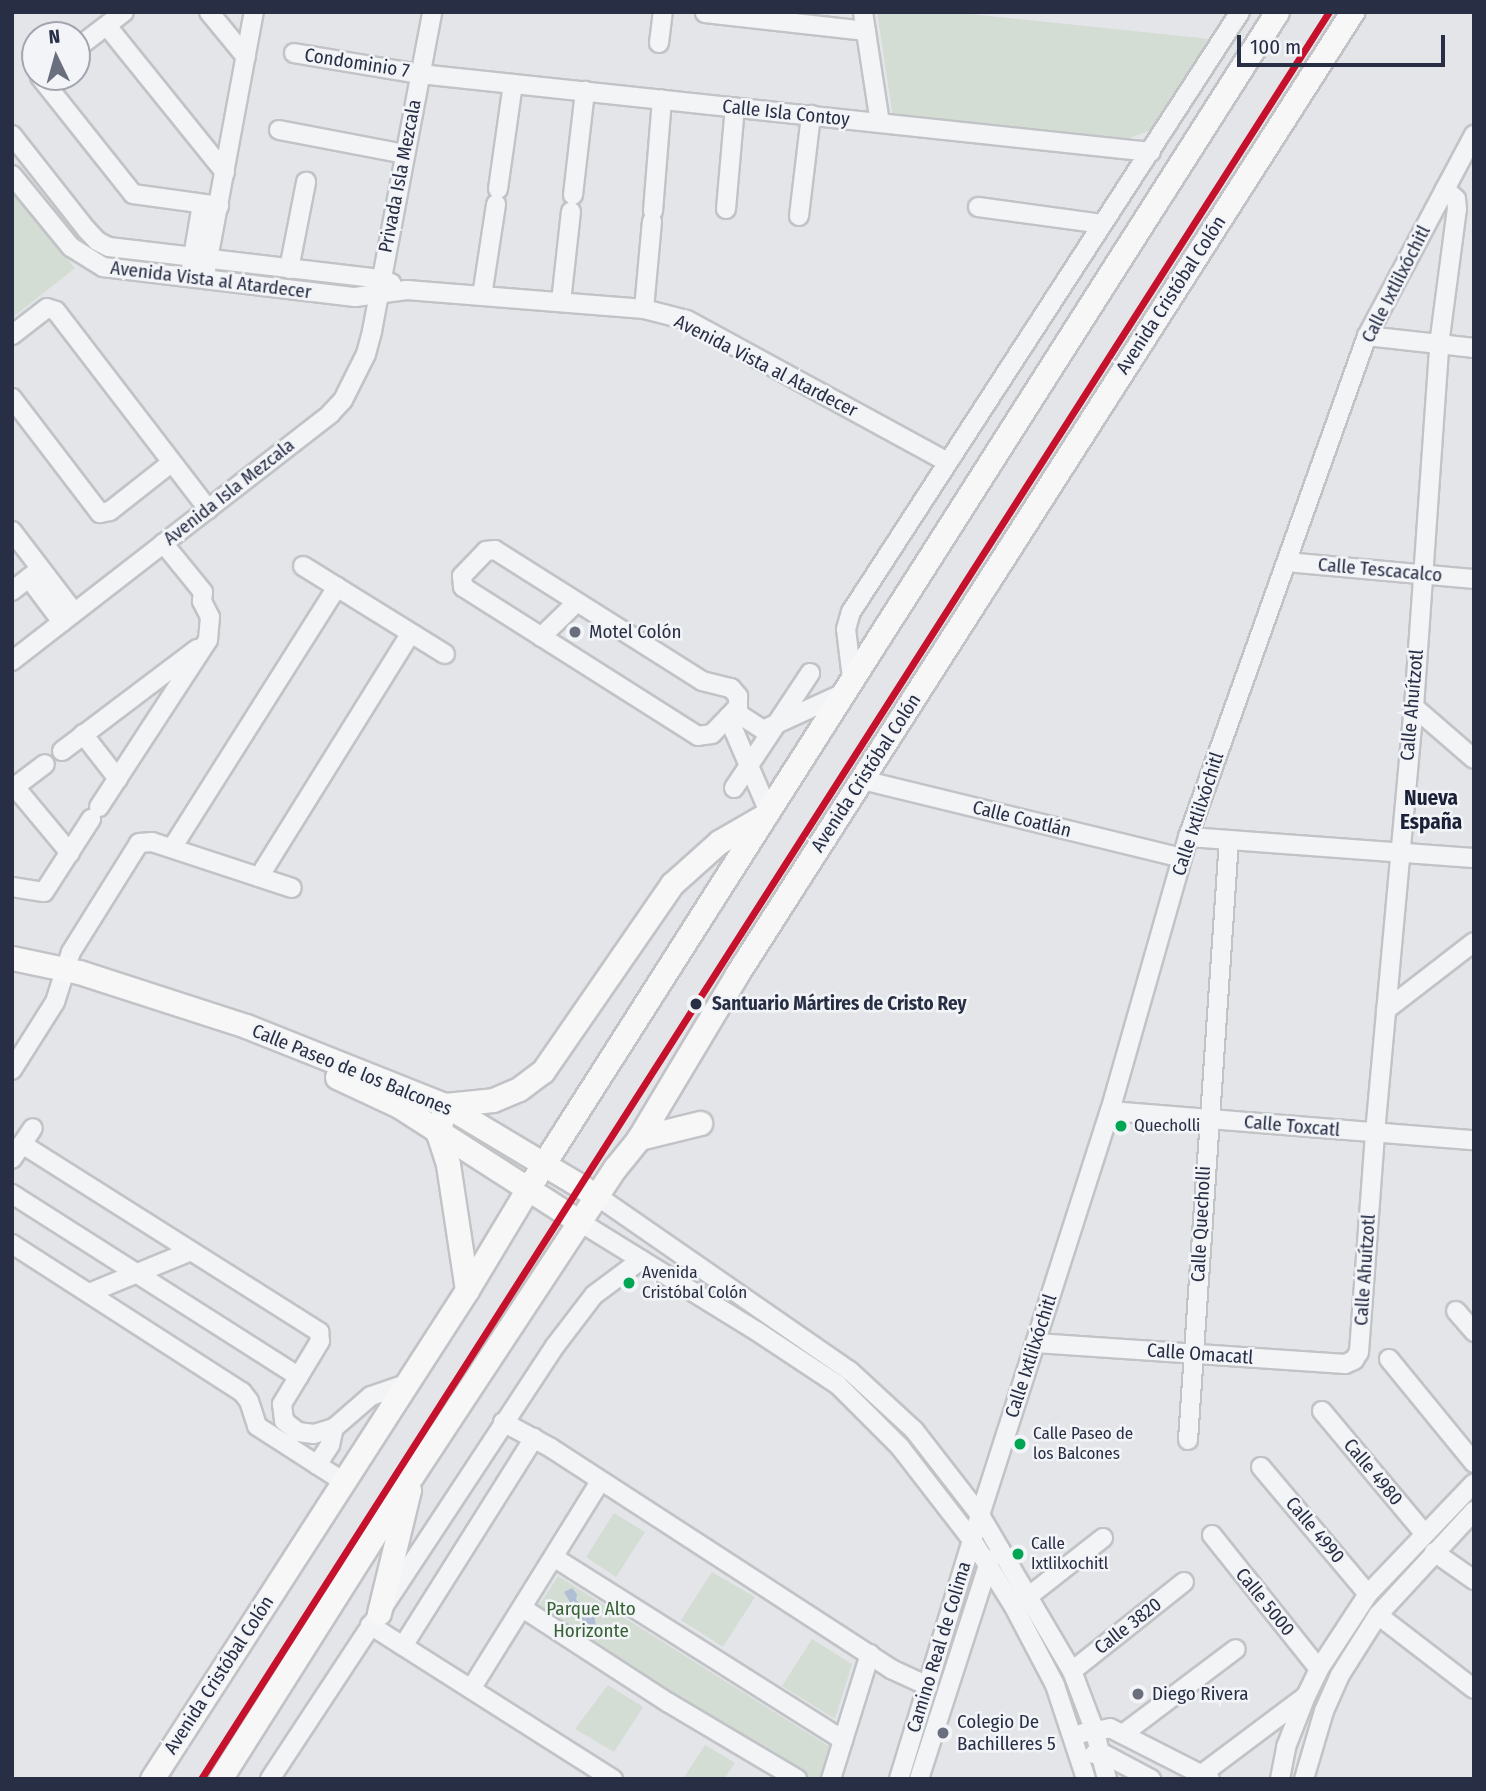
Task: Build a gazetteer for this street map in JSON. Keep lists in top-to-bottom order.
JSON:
{
  "streets": {
    "main road": ["Avenida Cristóbal Colón", "Calle Paseo de los Balcones"],
    "street": [
      "Condominio 7",
      "Calle Isla Contoy",
      "Privada Isla Mezcala",
      "Avenida Vista al Atardecer",
      "Calle Ixtlilxóchitl",
      "Avenida Isla Mezcala",
      "Calle Tescacalco",
      "Calle Ahuítzotl",
      "Calle Coatlán",
      "Calle Toxcatl",
      "Calle Quecholli",
      "Calle Omacatl",
      "Calle 4980",
      "Calle 4990",
      "Calle 5000",
      "Calle 3820",
      "Camino Real de Colima"
    ]
  },
  "crossings": [
    ["Condominio 7", "Calle Isla Contoy"],
    ["Condominio 7", "Privada Isla Mezcala"],
    ["Calle Isla Contoy", "Privada Isla Mezcala"],
    ["Privada Isla Mezcala", "Avenida Vista al Atardecer"],
    ["Privada Isla Mezcala", "Avenida Isla Mezcala"],
    ["Avenida Vista al Atardecer", "Avenida Isla Mezcala"],
    ["Calle Ixtlilxóchitl", "Calle Tescacalco"],
    ["Calle Ixtlilxóchitl", "Calle Ahuítzotl"],
    ["Calle Ixtlilxóchitl", "Calle Coatlán"],
    ["Calle Ixtlilxóchitl", "Calle Paseo de los Balcones"],
    ["Calle Ixtlilxóchitl", "Calle Toxcatl"],
    ["Calle Ixtlilxóchitl", "Calle Omacatl"],
    ["Calle Ixtlilxóchitl", "Camino Real de Colima"],
    ["Avenida Cristóbal Colón", "Calle Coatlán"],
    ["Avenida Cristóbal Colón", "Calle Paseo de los Balcones"],
    ["Calle Tescacalco", "Calle Ahuítzotl"],
    ["Calle Ahuítzotl", "Calle Toxcatl"],
    ["Calle Ahuítzotl", "Calle Omacatl"],
    ["Calle Paseo de los Balcones", "Calle 3820"],
    ["Calle Paseo de los Balcones", "Camino Real de Colima"],
    ["Calle Toxcatl", "Calle Quecholli"],
    ["Calle Quecholli", "Calle Omacatl"]
  ],
  "districts": ["Nueva España"],
  "parks": ["Parque Alto Horizonte"],
  "places": [
    "Motel Colón",
    "Santuario Mártires de Cristo Rey",
    "Quecholli",
    "Avenida Cristóbal Colón",
    "Calle Paseo de los Balcones",
    "Calle Ixtlilxochitl",
    "Diego Rivera",
    "Colegio De Bachilleres 5"
  ],
  "scale_bar": "100 m",
  "north": "top"
}
